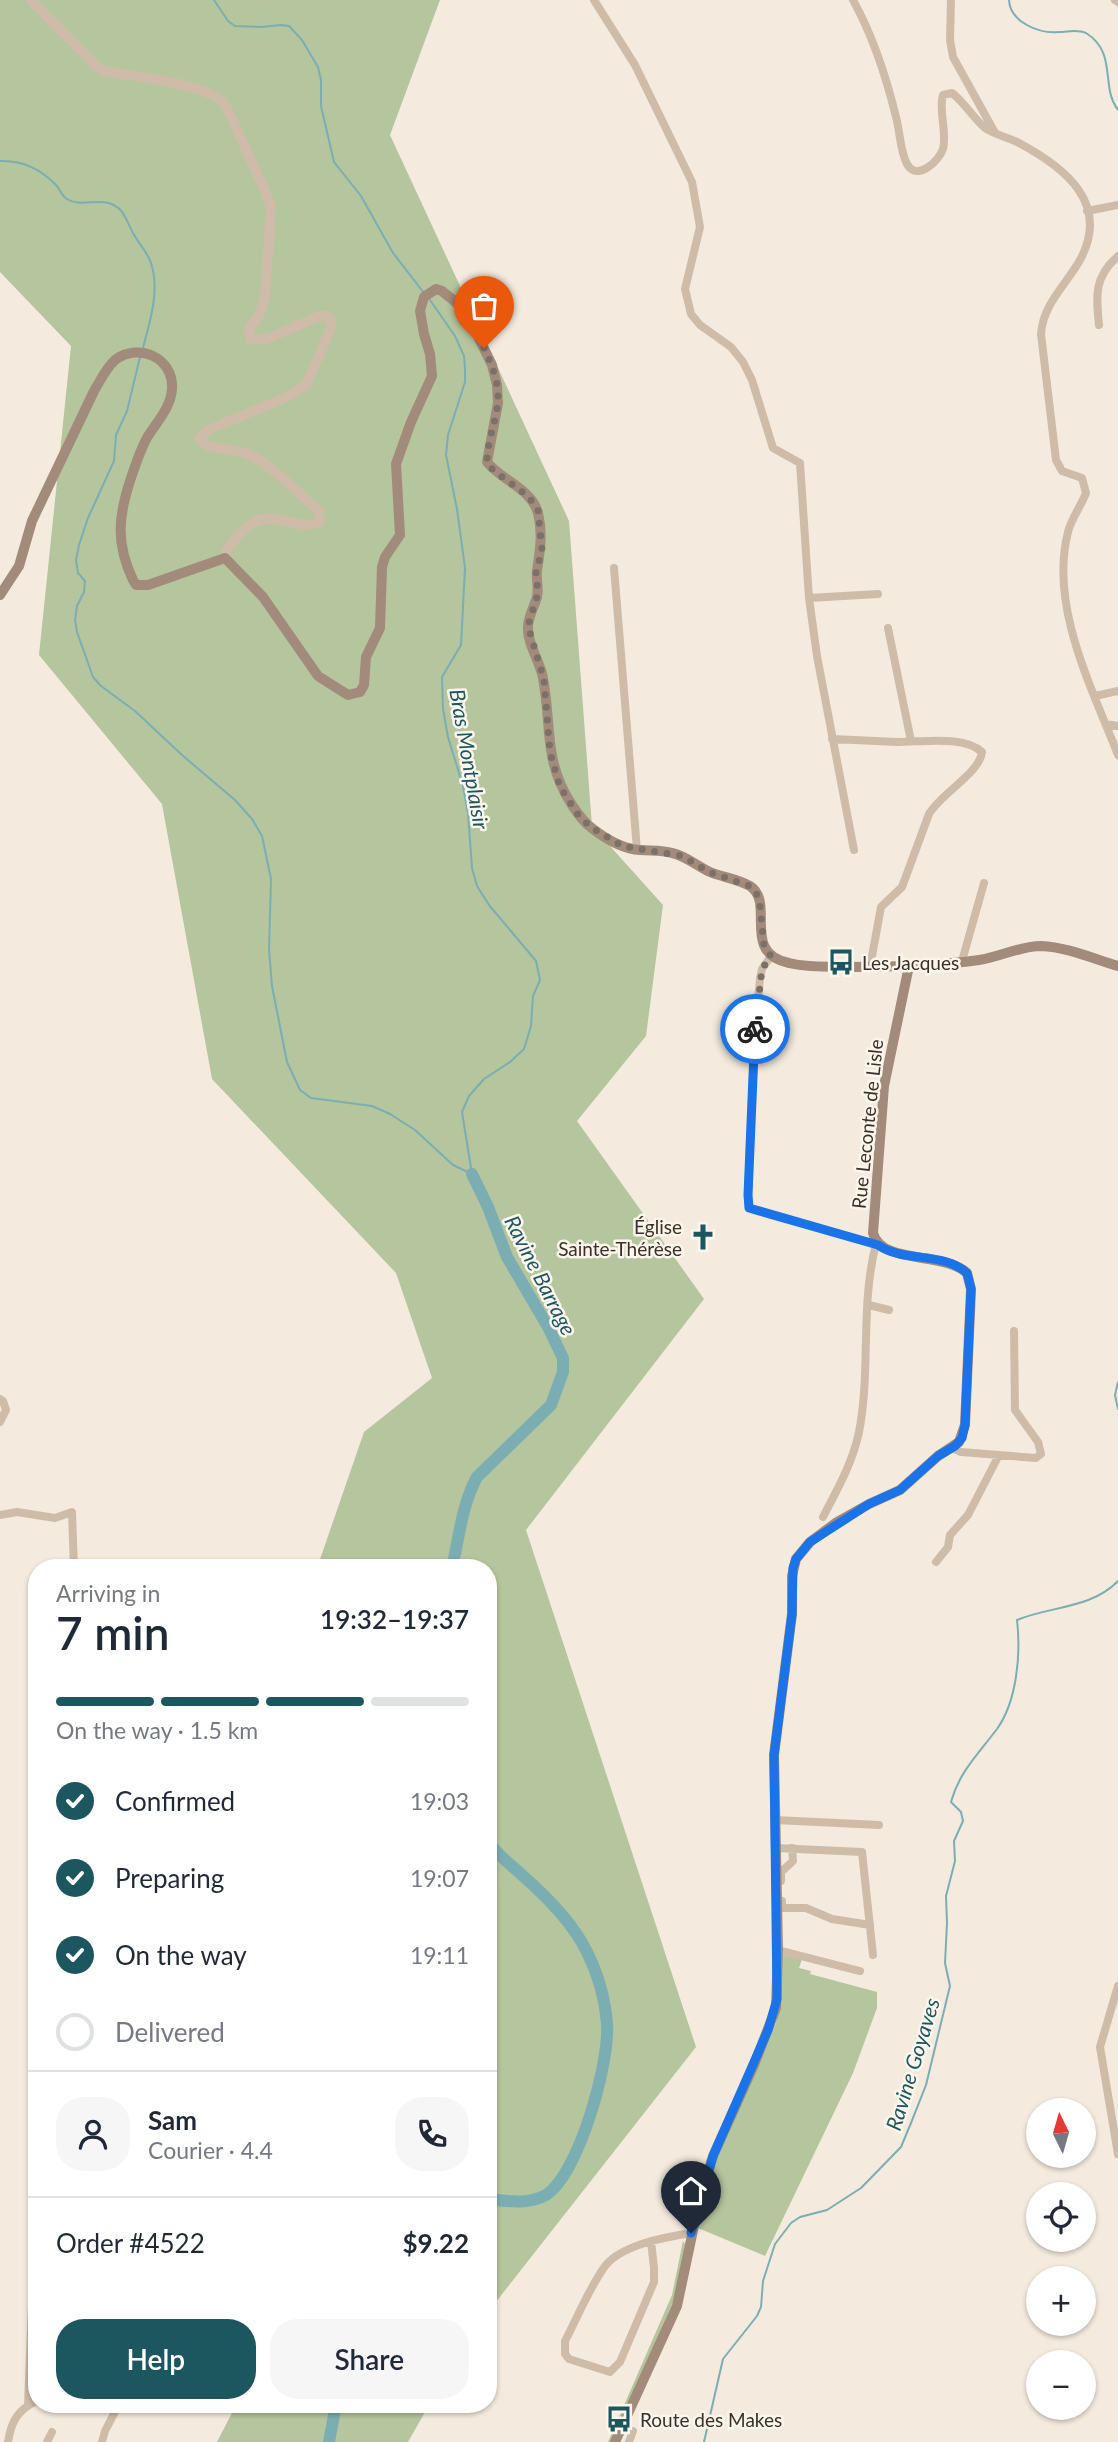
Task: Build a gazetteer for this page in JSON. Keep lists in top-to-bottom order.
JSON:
{
  "streets": {
    "main road": ["Rue Leconte de Lisle"]
  },
  "water": ["Bras Montplaisir", "Ravine Barrage", "Ravine Goyaves"],
  "places": {
    "bus stop": ["Les Jacques", "Route des Makes"],
    "church": ["Église Sainte-Thérèse"]
  },
  "north": "top",
  "page": {
    "heading": ["7 min", "Arriving in", "19:32–19:37"],
    "panel": [
      "Sam",
      "Courier · 4.4",
      "Order #4522",
      "$9.22"
    ],
    "bar": "On the way · 1.5 km",
    "list": [
      ["Confirmed", "19:03"],
      ["Preparing", "19:07"],
      ["On the way", "19:11"],
      "Delivered"
    ],
    "map_buttons": ["+", "−"],
    "buttons": ["Help", "Share"]
  }
}
